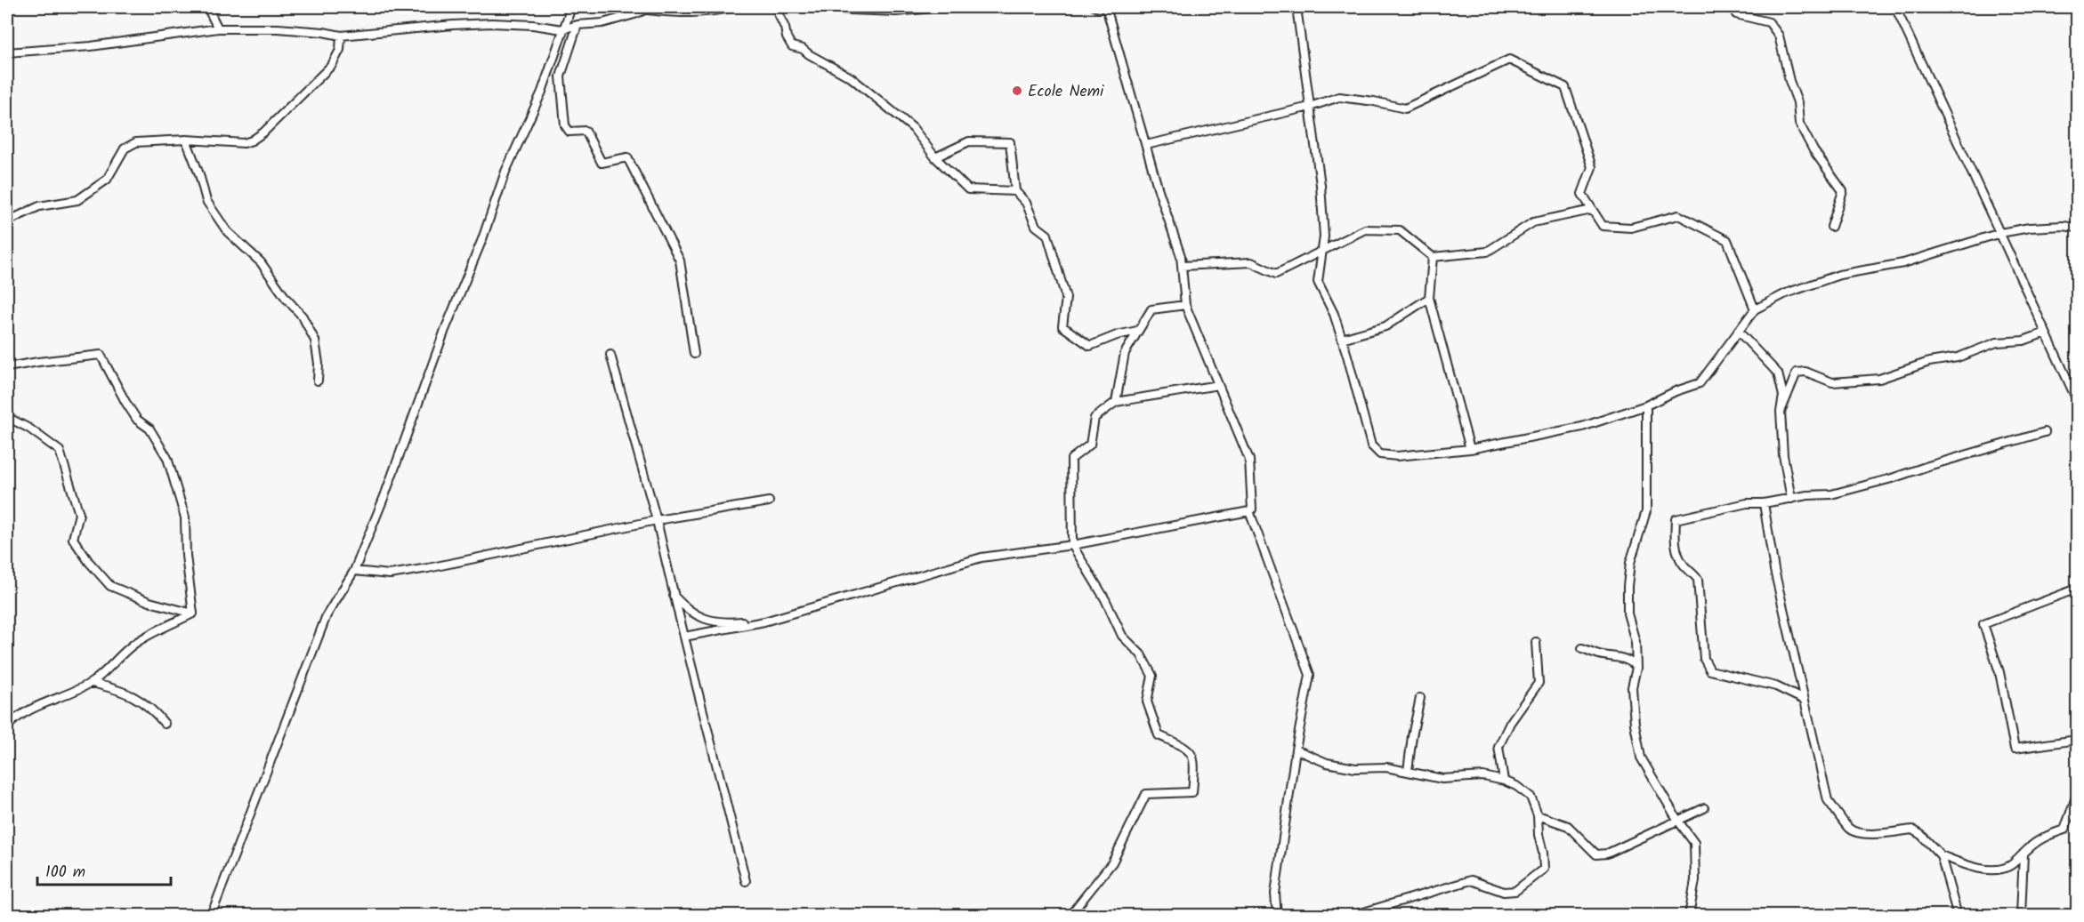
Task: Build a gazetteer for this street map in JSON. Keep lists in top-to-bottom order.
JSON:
{
  "places": ["Ecole Nemi"],
  "scale_bar": "100 m"
}
